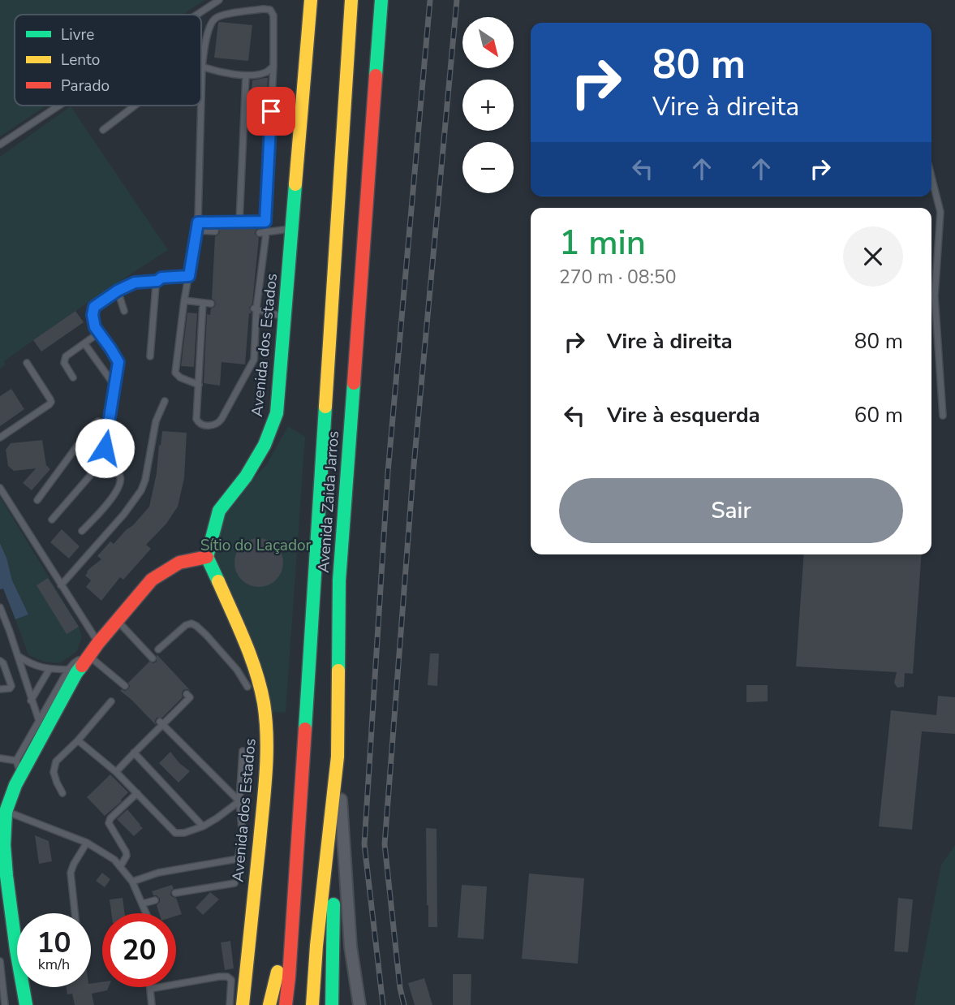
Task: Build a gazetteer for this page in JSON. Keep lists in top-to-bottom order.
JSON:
{
  "streets": {
    "main road": ["Avenida dos Estados", "Avenida Zaida Jarros"]
  },
  "parks": ["Sítio do Laçador"],
  "legend": ["Livre", "Lento", "Parado"],
  "north": "bottom right",
  "page": {
    "map_buttons": ["+", "−"],
    "turn": ["80 m", "Vire à direita"],
    "heading": ["1 min", "270 m · 08:50"],
    "list": [
      {
        "name": "Vire à direita",
        "value": "80 m"
      },
      {
        "name": "Vire à esquerda",
        "value": "60 m"
      }
    ],
    "buttons": "Sair",
    "speed": "10 km/h",
    "limit": "20"
  }
}
